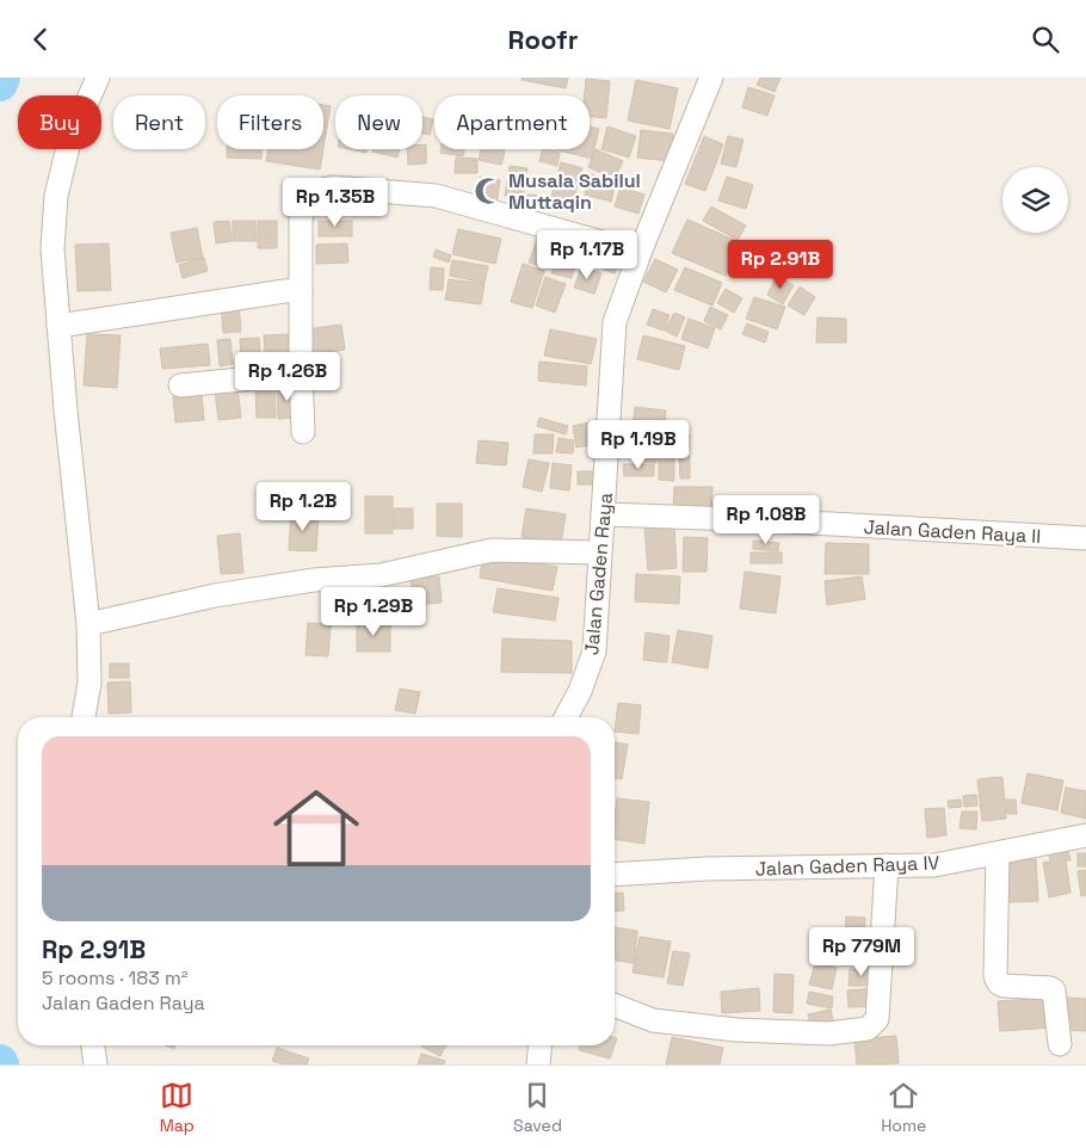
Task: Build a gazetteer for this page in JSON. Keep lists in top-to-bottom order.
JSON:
{
  "streets": {
    "street": ["Jalan Gaden Raya II", "Jalan Gaden Raya", "Jalan Gaden Raya IV"]
  },
  "crossings": [
    ["Jalan Gaden Raya II", "Jalan Gaden Raya"]
  ],
  "places": {
    "mosque": ["Musala Sabilul Muttaqin"]
  },
  "page": {
    "header": "Roofr",
    "chip": [
      "Buy",
      "Rent",
      "Filters",
      "New",
      "Apartment"
    ],
    "price": [
      "Rp 1.35B",
      "Rp 1.17B",
      "Rp 2.91B",
      "Rp 1.26B",
      "Rp 1.19B",
      "Rp 1.2B",
      "Rp 1.08B",
      "Rp 1.29B",
      "Rp 779M"
    ],
    "list": [
      {
        "name": "Rp 2.91B",
        "note": "5 rooms · 183 m² · Jalan Gaden Raya"
      }
    ],
    "tabs": ["Map", "Saved", "Home"]
  }
}
